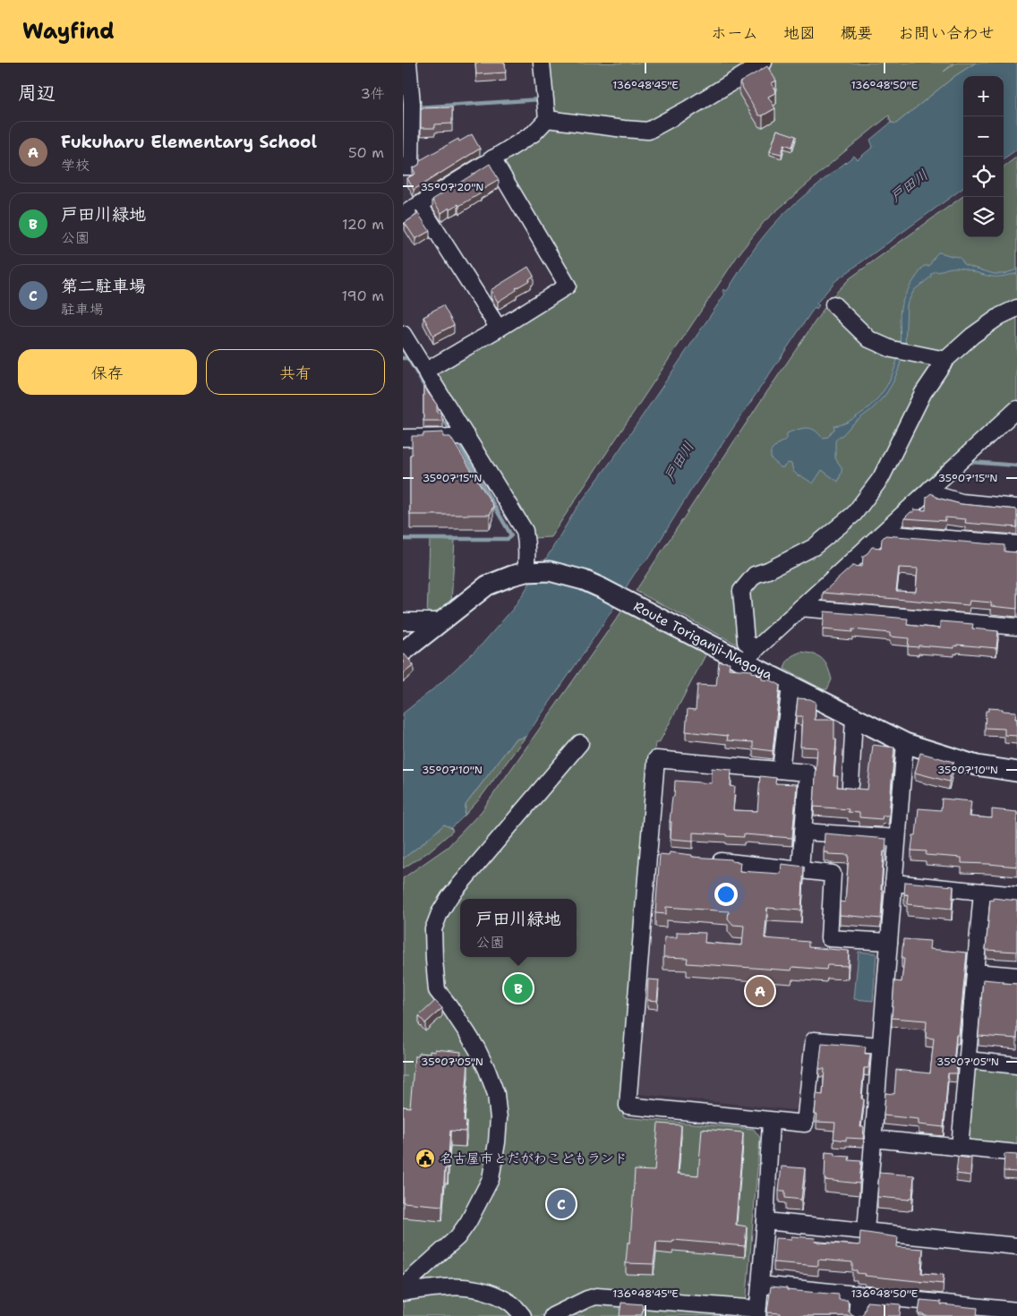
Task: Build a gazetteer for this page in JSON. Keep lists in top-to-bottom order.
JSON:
{
  "streets": {
    "main road": ["Route Toriganji-Nagoya"]
  },
  "water": ["戸田川"],
  "places": {
    "public building": ["名古屋市とだがわこどもランド"]
  },
  "page": {
    "header": "Wayfind",
    "nav": [
      "ホーム",
      "地図",
      "概要",
      "お問い合わせ"
    ],
    "heading": ["周辺", "3件"],
    "map_buttons": ["+", "−"],
    "list": [
      {
        "mark": "A",
        "name": "Fukuharu Elementary School",
        "note": "学校",
        "value": "50 m"
      },
      {
        "mark": "B",
        "name": "戸田川緑地",
        "note": "公園",
        "value": "120 m"
      },
      {
        "mark": "C",
        "name": "第二駐車場",
        "note": "駐車場",
        "value": "190 m"
      }
    ],
    "buttons": ["保存", "共有"],
    "popup": ["戸田川緑地", "公園"],
    "pins": ["B", "A", "C"]
  },
  "coordinates": [
    "136°48'45\"E",
    "136°48'50\"E",
    "35°07'20\"N",
    "35°07'15\"N",
    "35°07'10\"N",
    "35°07'05\"N"
  ]
}
